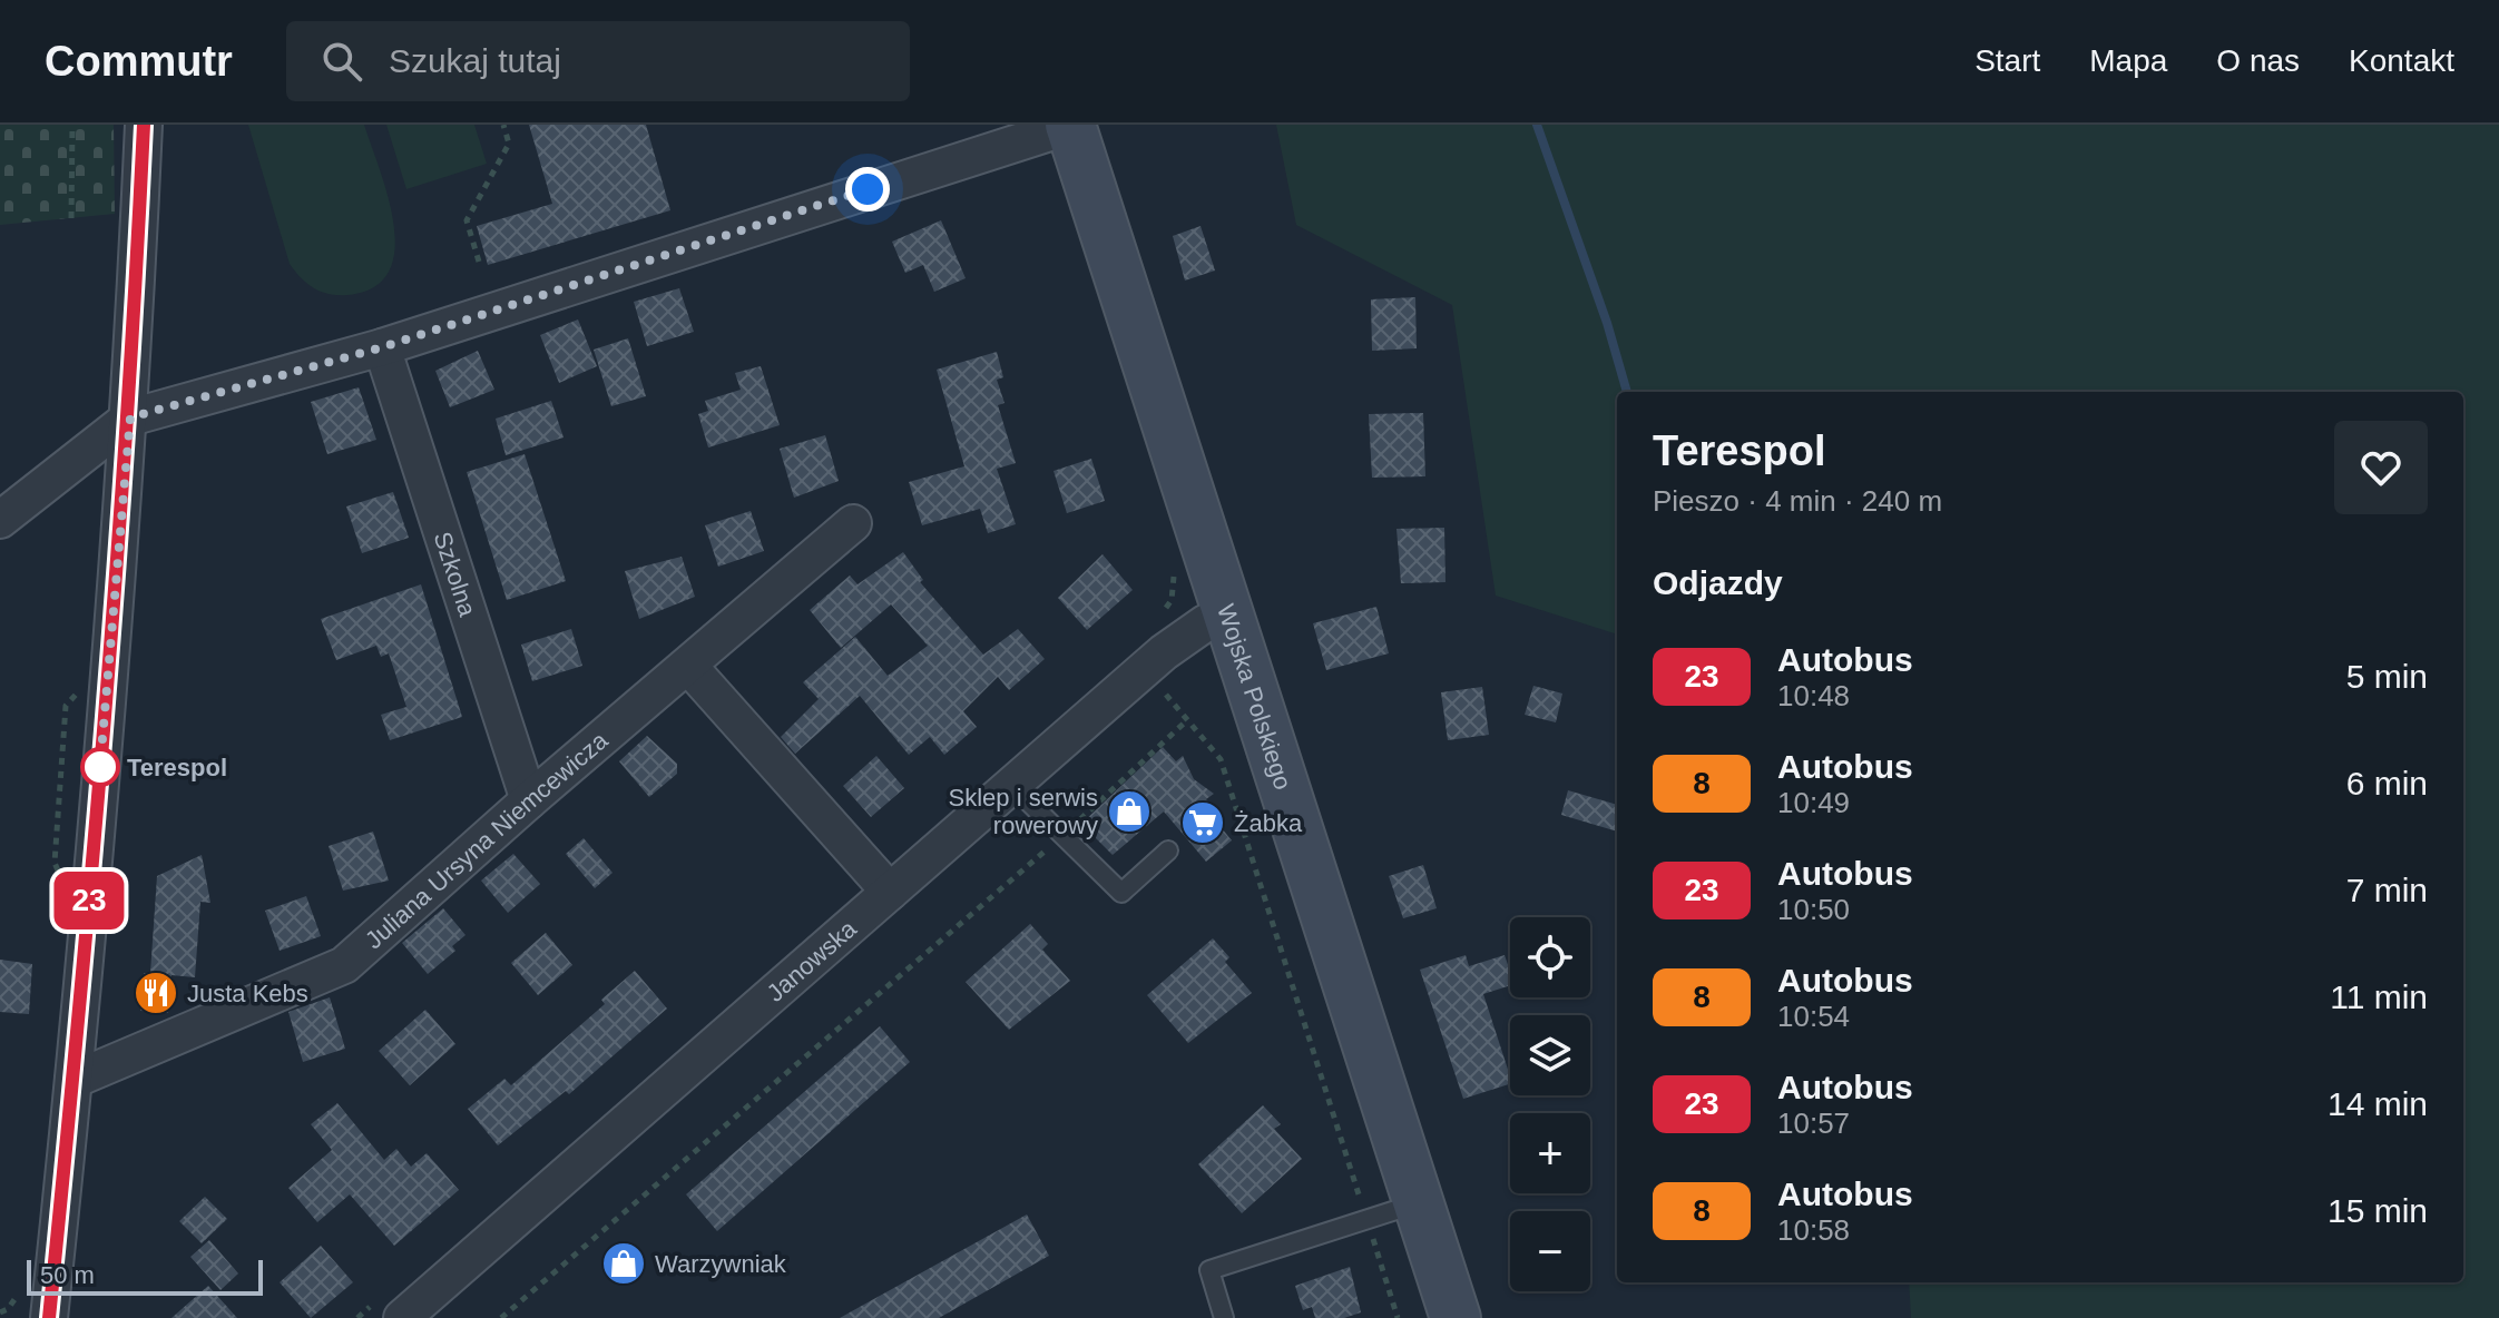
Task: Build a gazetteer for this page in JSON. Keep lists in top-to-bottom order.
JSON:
{
  "streets": {
    "main road": ["Wojska Polskiego"],
    "street": ["Szkolna", "Juliana Ursyna Niemcewicza", "Janowska"]
  },
  "crossings": [
    ["Szkolna", "Juliana Ursyna Niemcewicza"],
    ["Wojska Polskiego", "Janowska"]
  ],
  "places": {
    "other": ["Terespol"],
    "shop": ["Sklep i serwis rowerowy", "Warzywniak"],
    "supermarket": ["Żabka"],
    "restaurant": ["Justa Kebs"]
  },
  "lines": ["bus line 23"],
  "scale_bar": "50 m",
  "page": {
    "header": "Commutr",
    "search": "Szukaj tutaj",
    "nav": [
      "Start",
      "Mapa",
      "O nas",
      "Kontakt"
    ],
    "on_map": "23",
    "heading": [
      ["Terespol", "Pieszo · 4 min · 240 m"],
      "Odjazdy"
    ],
    "list": [
      {
        "mark": "23",
        "name": "Autobus",
        "note": "10:48",
        "value": "5 min"
      },
      {
        "mark": "8",
        "name": "Autobus",
        "note": "10:49",
        "value": "6 min"
      },
      {
        "mark": "23",
        "name": "Autobus",
        "note": "10:50",
        "value": "7 min"
      },
      {
        "mark": "8",
        "name": "Autobus",
        "note": "10:54",
        "value": "11 min"
      },
      {
        "mark": "23",
        "name": "Autobus",
        "note": "10:57",
        "value": "14 min"
      },
      {
        "mark": "8",
        "name": "Autobus",
        "note": "10:58",
        "value": "15 min"
      }
    ],
    "map_buttons": ["+", "−"],
    "scale": "50 m"
  }
}
